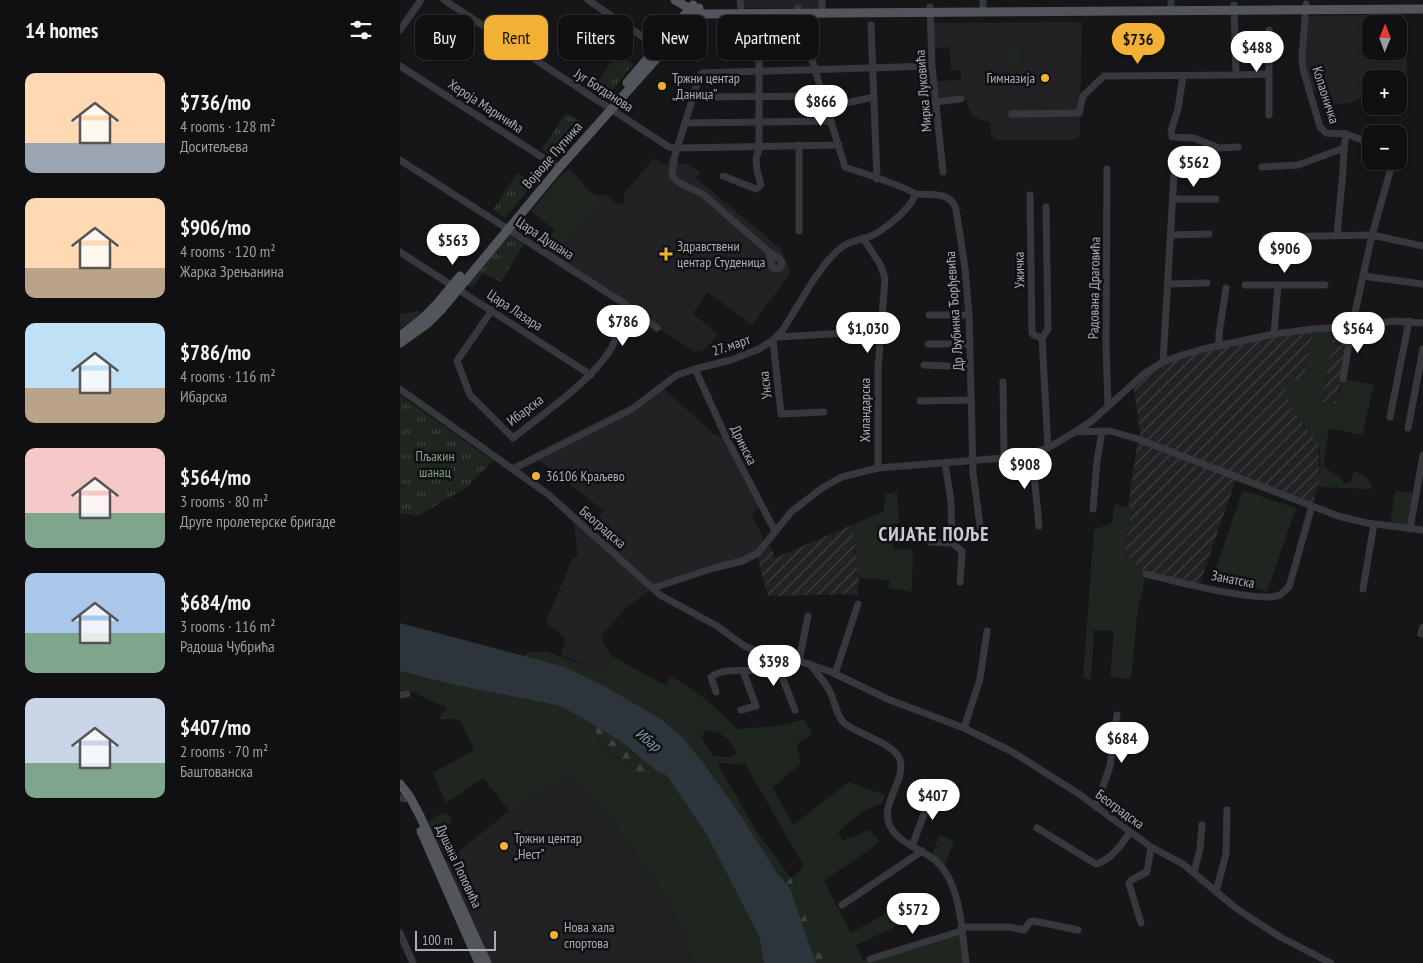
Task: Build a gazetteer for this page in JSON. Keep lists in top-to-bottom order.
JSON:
{
  "streets": {
    "main road": ["Војводе Путника", "Душана Поповића"],
    "street": [
      "Југ Богданова",
      "Мирка Луковића",
      "Копаоничка",
      "Хероја Маричића",
      "Цара Душана",
      "Ужичка",
      "Радована Драговића",
      "Цара Лазара",
      "Др Љубинка Ђорђевића",
      "27. март",
      "Унска",
      "Ибарска",
      "Хиландарска",
      "Дринска",
      "Београдска",
      "Занатска"
    ]
  },
  "crossings": [
    ["Југ Богданова", "Војводе Путника"],
    ["Хероја Маричића", "Војводе Путника"],
    ["Војводе Путника", "Цара Душана"],
    ["Војводе Путника", "Цара Лазара"],
    ["Цара Душана", "Ибарска"],
    ["Цара Лазара", "Ибарска"],
    ["Др Љубинка Ђорђевића", "27. март"],
    ["27. март", "Унска"],
    ["27. март", "Хиландарска"],
    ["27. март", "Дринска"],
    ["27. март", "Београдска"]
  ],
  "districts": ["СИЈАЋЕ ПОЉЕ"],
  "water": ["Ибар"],
  "parks": ["Пљакин шанац"],
  "places": {
    "other": [
      "Гимназија",
      "Тржни центар „Даница”",
      "36106 Краљево",
      "Тржни центар „Нест”",
      "Нова хала спортова"
    ],
    "health": ["Здравствени центар Студеница"]
  },
  "scale_bar": "100 m",
  "north": "top",
  "page": {
    "heading": "14 homes",
    "map_buttons": ["+", "−"],
    "chip": [
      "Buy",
      "Rent",
      "Filters",
      "New",
      "Apartment"
    ],
    "price": [
      "$736",
      "$488",
      "$866",
      "$562",
      "$563",
      "$906",
      "$786",
      "$1,030",
      "$564",
      "$908",
      "$398",
      "$684",
      "$407",
      "$572"
    ],
    "list": [
      {
        "name": "$736/mo",
        "note": "4 rooms · 128 m² · Доситељева"
      },
      {
        "name": "$906/mo",
        "note": "4 rooms · 120 m² · Жарка Зрењанина"
      },
      {
        "name": "$786/mo",
        "note": "4 rooms · 116 m² · Ибарска"
      },
      {
        "name": "$564/mo",
        "note": "3 rooms · 80 m² · Друге пролетерске бригаде"
      },
      {
        "name": "$684/mo",
        "note": "3 rooms · 116 m² · Радоша Чубрића"
      },
      {
        "name": "$407/mo",
        "note": "2 rooms · 70 m² · Баштованска"
      }
    ],
    "scale": "100 m"
  }
}
